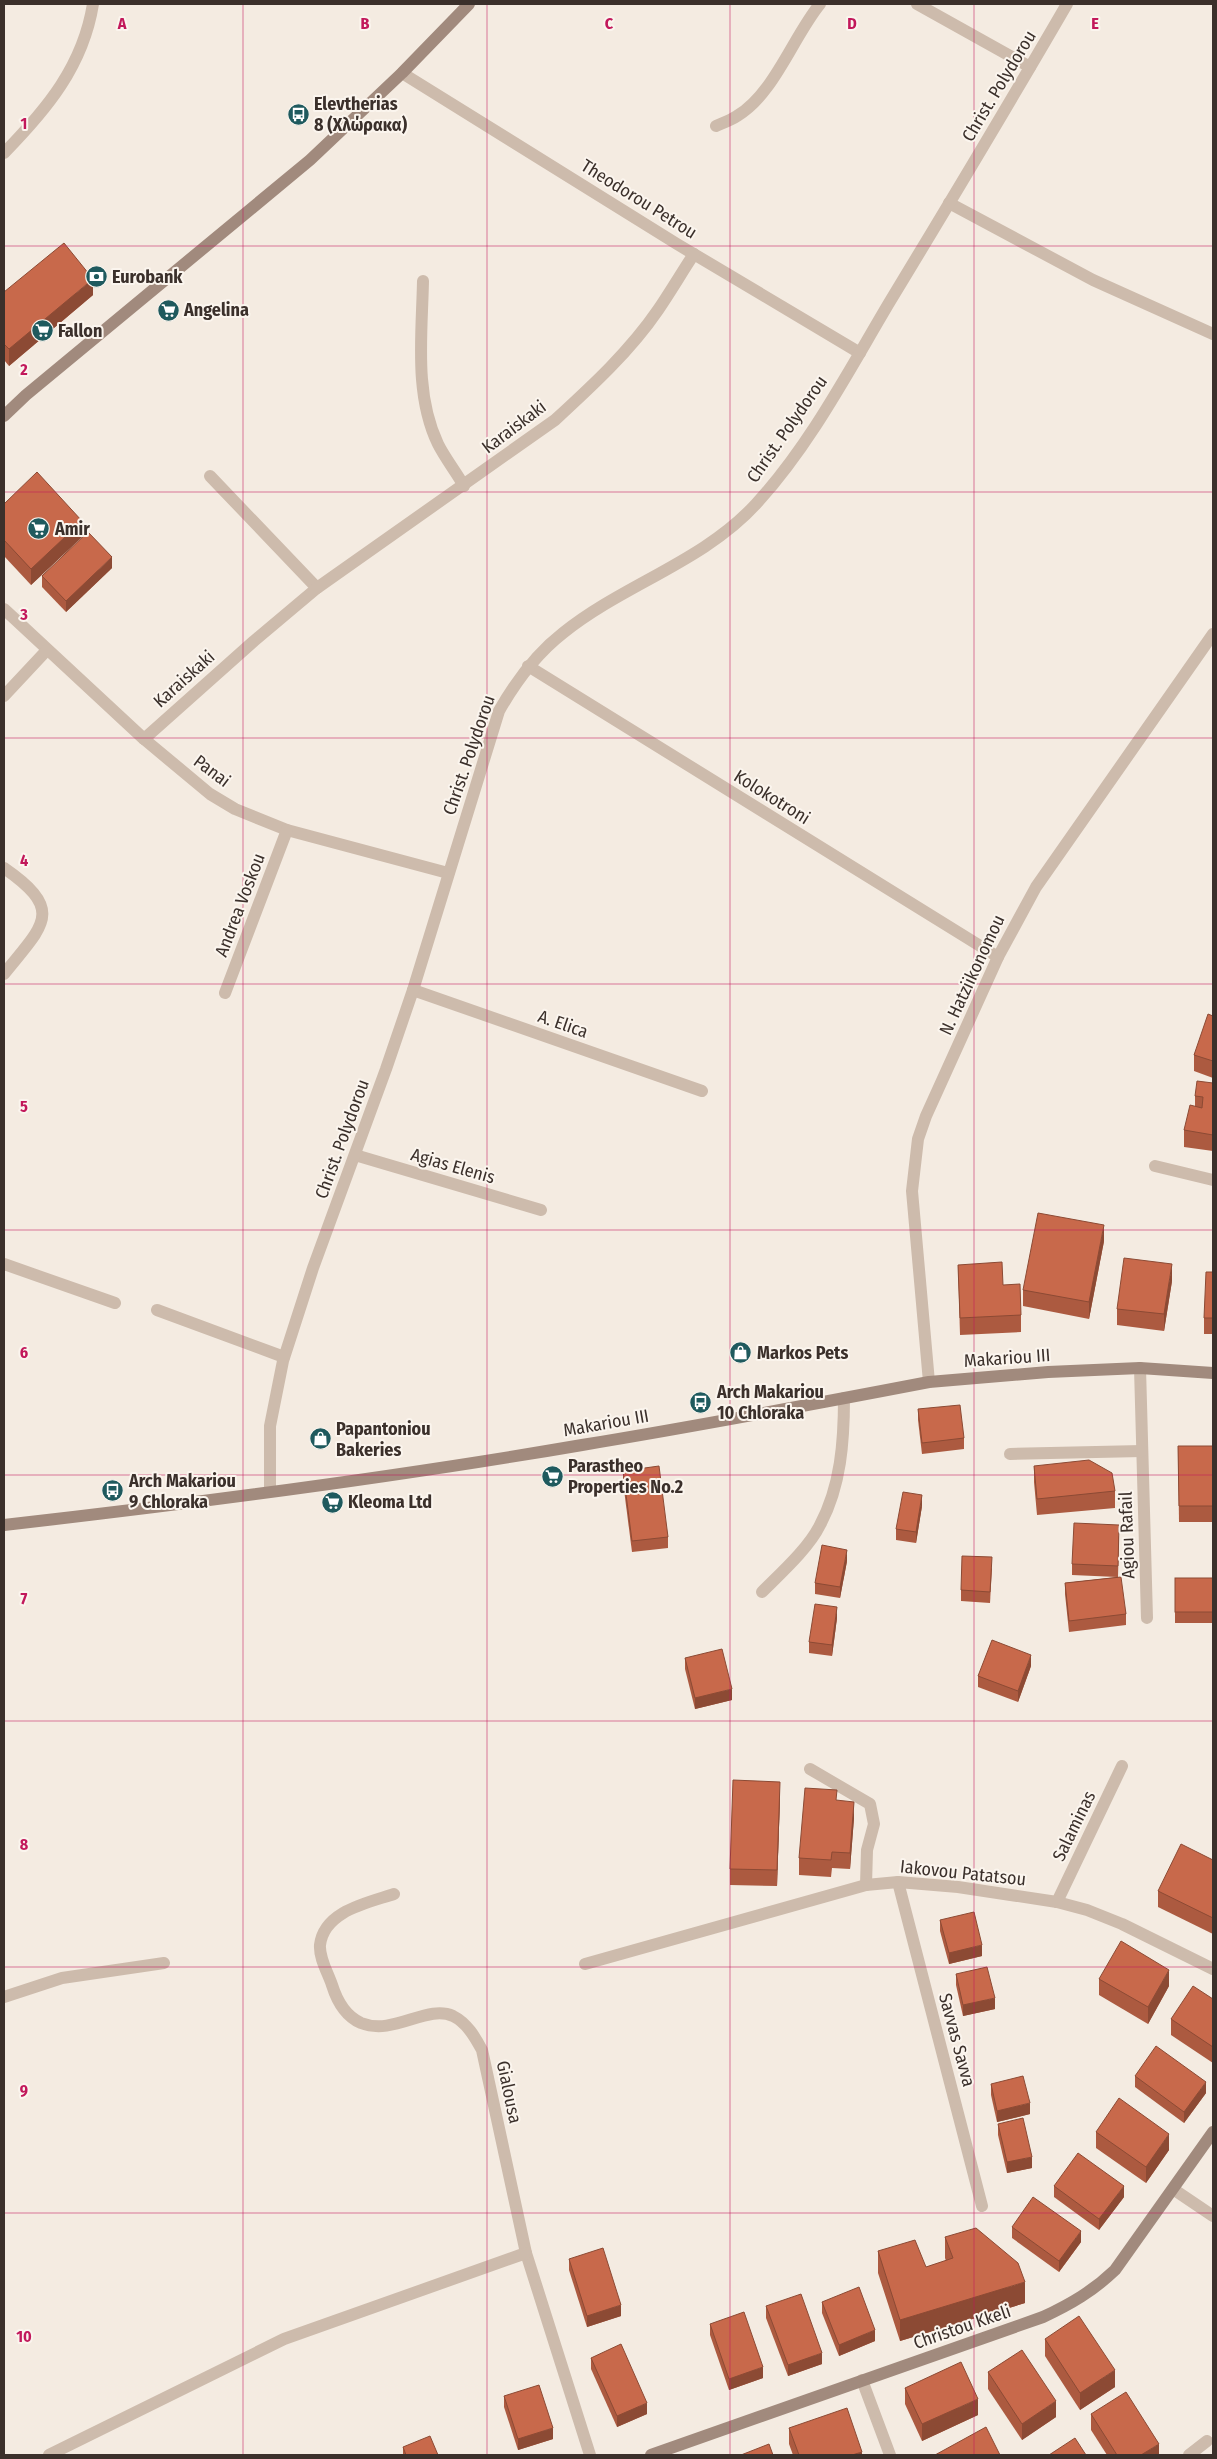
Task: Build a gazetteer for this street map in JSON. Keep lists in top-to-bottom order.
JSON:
{
  "streets": {
    "main road": ["Makariou III", "Christou Kkeli"],
    "street": [
      "Christ. Polydorou",
      "Theodorou Petrou",
      "Karaiskaki",
      "Panai",
      "Kolokotroni",
      "Andrea Voskou",
      "N. Hatziikonomou",
      "A. Elica",
      "Agias Elenis",
      "Agiou Rafail",
      "Salaminas",
      "Iakovou Patatsou",
      "Savvas Savva",
      "Gialousa"
    ]
  },
  "crossings": [
    ["Christ. Polydorou", "Theodorou Petrou"],
    ["Christ. Polydorou", "Panai"],
    ["Christ. Polydorou", "Kolokotroni"],
    ["Christ. Polydorou", "A. Elica"],
    ["Christ. Polydorou", "Agias Elenis"],
    ["Christ. Polydorou", "Makariou III"],
    ["Theodorou Petrou", "Karaiskaki"],
    ["Karaiskaki", "Panai"],
    ["Panai", "Andrea Voskou"],
    ["Kolokotroni", "N. Hatziikonomou"],
    ["N. Hatziikonomou", "Makariou III"],
    ["Makariou III", "Agiou Rafail"],
    ["Salaminas", "Iakovou Patatsou"],
    ["Iakovou Patatsou", "Savvas Savva"]
  ],
  "places": {
    "bus stop": ["Elevtherias 8 (Χλώρακα)", "Arch Makariou 10 Chloraka", "Arch Makariou 9 Chloraka"],
    "bank": ["Eurobank"],
    "supermarket": [
      "Angelina",
      "Fallon",
      "Amir",
      "Parastheo Properties No.2",
      "Kleoma Ltd"
    ],
    "shop": ["Markos Pets", "Papantoniou Bakeries"]
  },
  "grid": {
    "columns": [
      "A",
      "B",
      "C",
      "D",
      "E"
    ],
    "rows": [
      "1",
      "2",
      "3",
      "4",
      "5",
      "6",
      "7",
      "8",
      "9",
      "10"
    ]
  }
}
